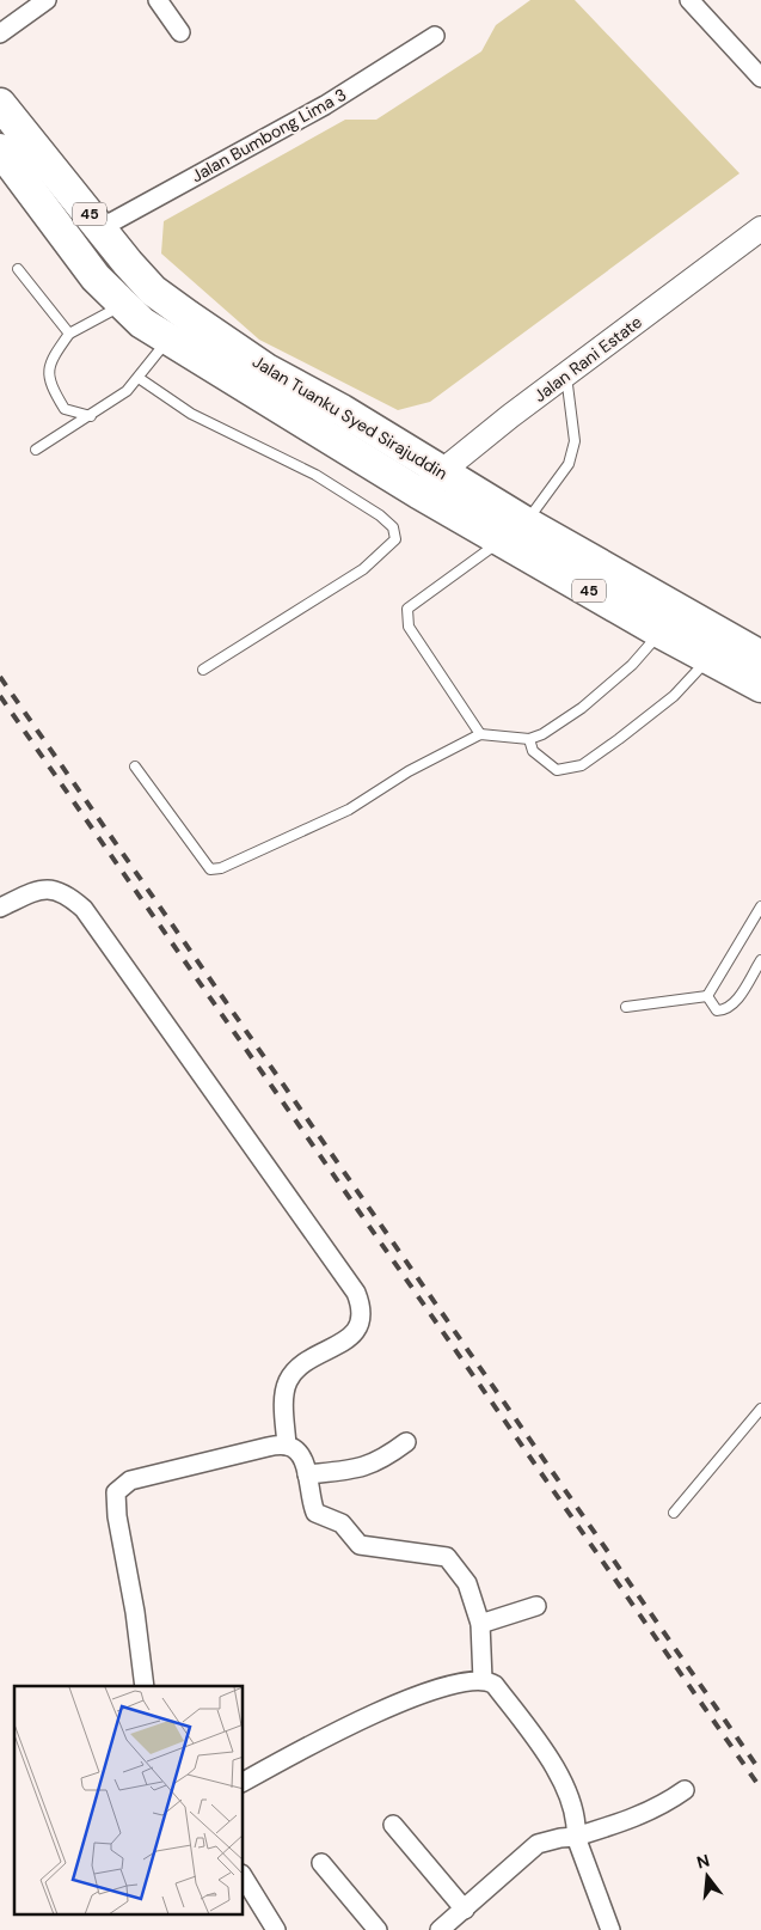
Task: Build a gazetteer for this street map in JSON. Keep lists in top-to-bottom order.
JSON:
{
  "streets": {
    "highway": ["45", "Jalan Tuanku Syed Sirajuddin"],
    "street": ["Jalan Bumbong Lima 3", "Jalan Rani Estate"]
  },
  "crossings": [
    ["Jalan Bumbong Lima 3", "Jalan Tuanku Syed Sirajuddin"],
    ["Jalan Rani Estate", "Jalan Tuanku Syed Sirajuddin"]
  ],
  "north": "top"
}
